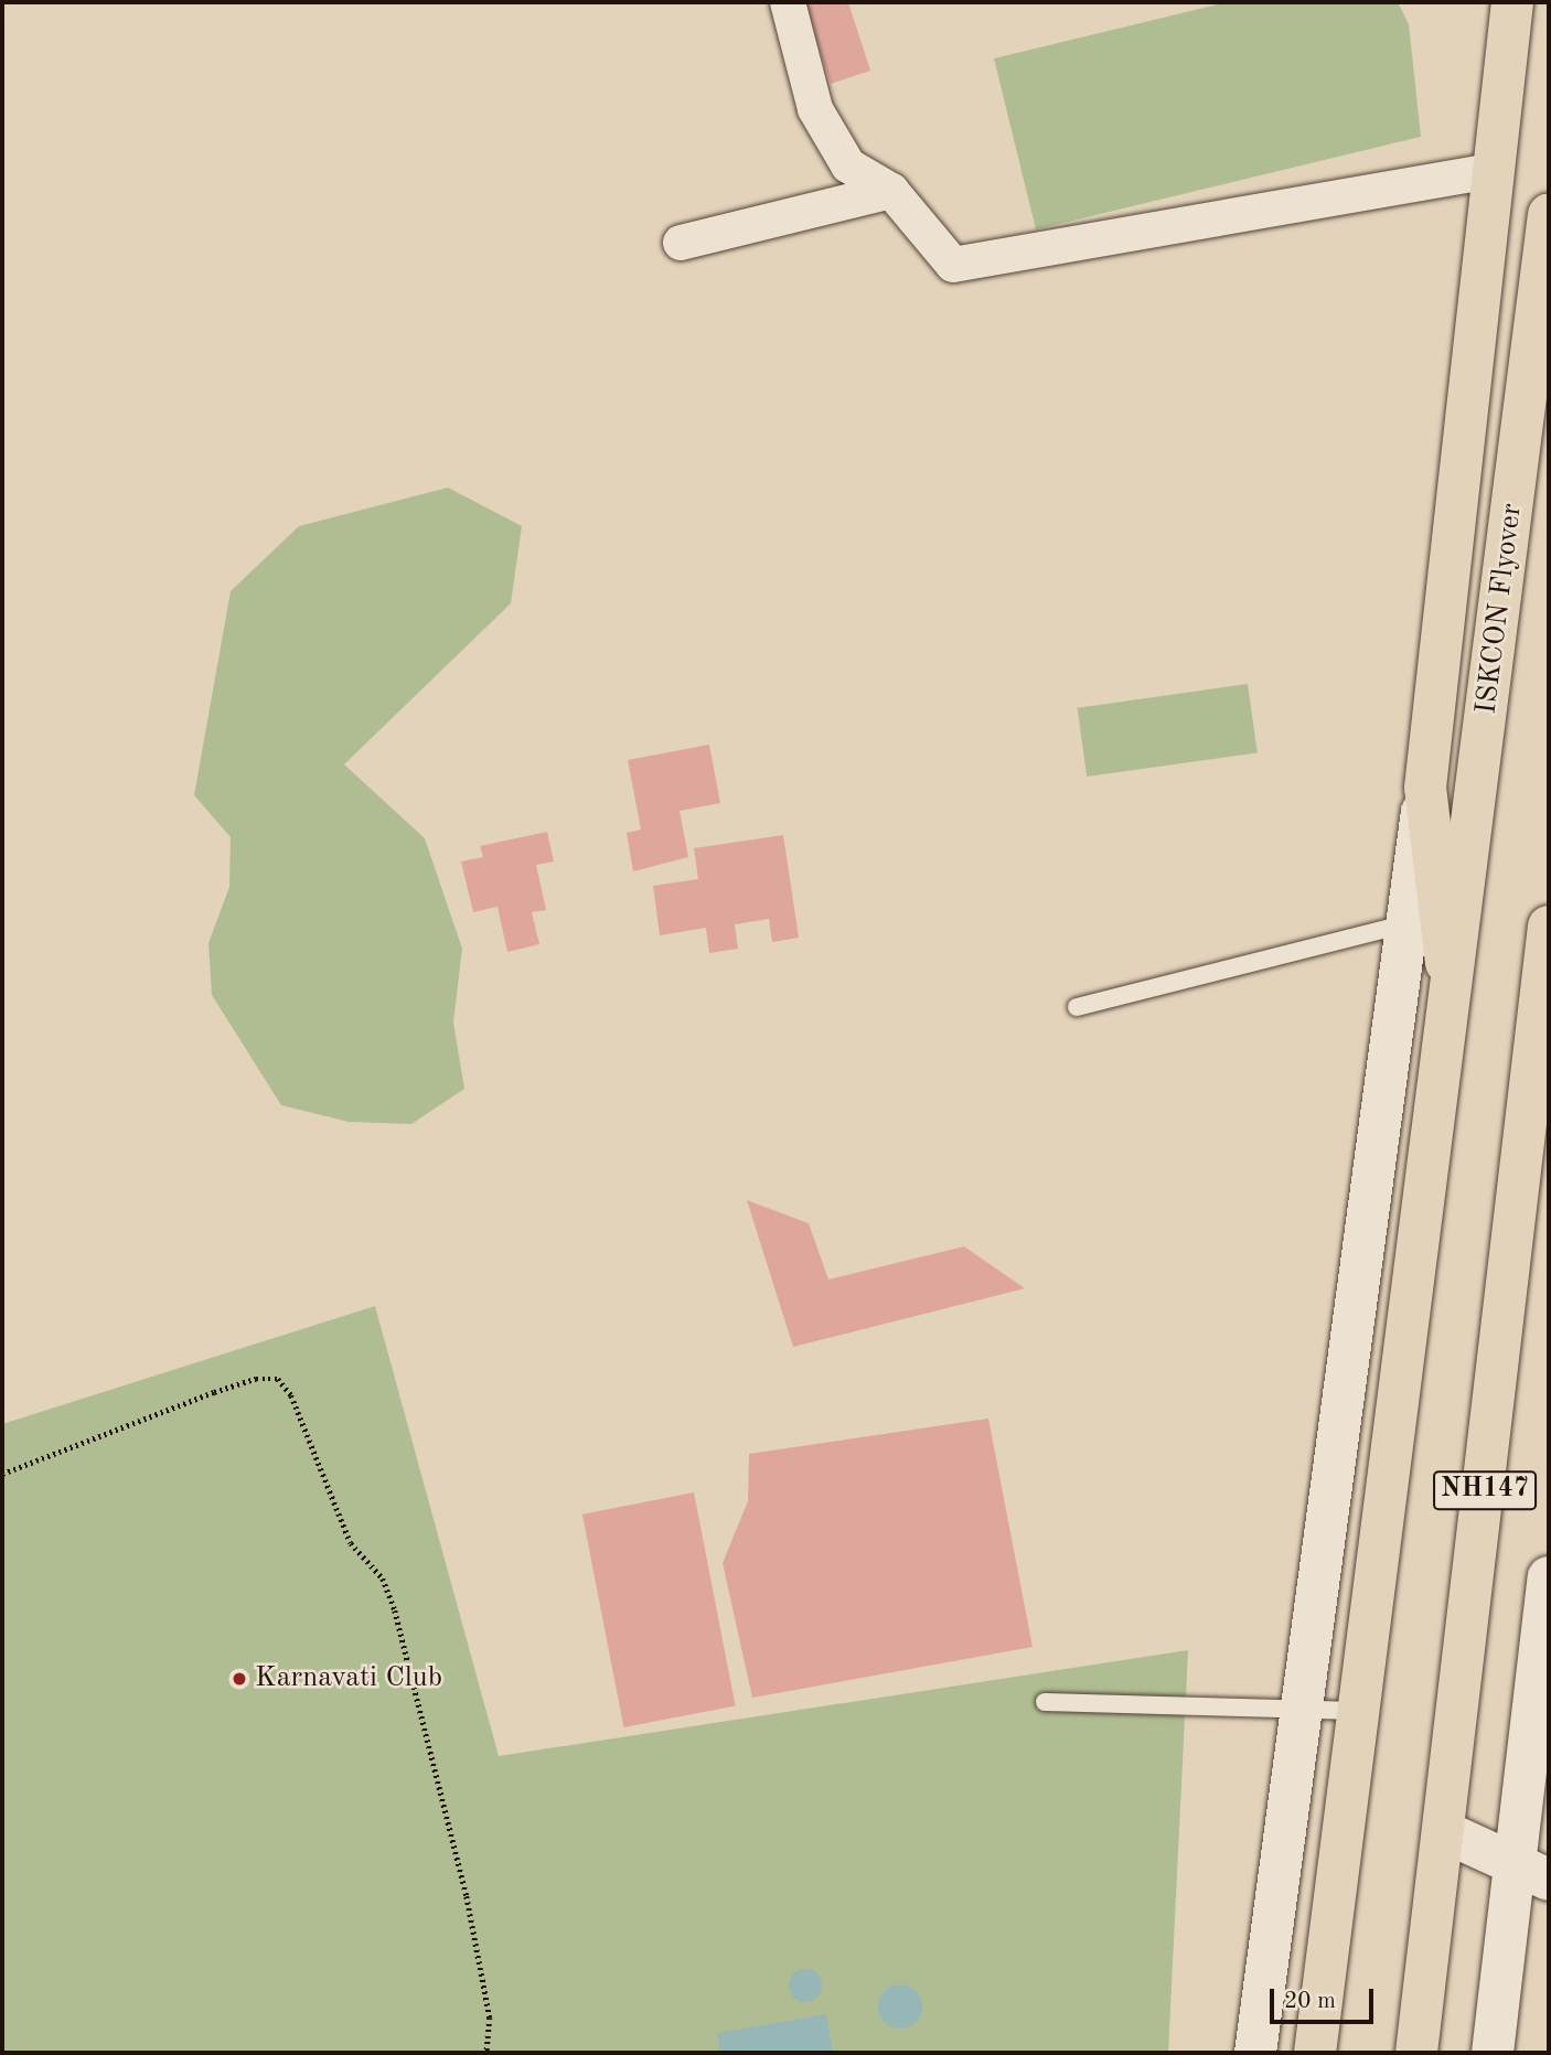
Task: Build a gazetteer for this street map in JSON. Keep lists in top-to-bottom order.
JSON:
{
  "streets": {
    "main road": ["ISKCON Flyover", "NH147"]
  },
  "crossings": [
    ["ISKCON Flyover", "NH147"]
  ],
  "places": ["Karnavati Club"],
  "scale_bar": "20 m"
}
